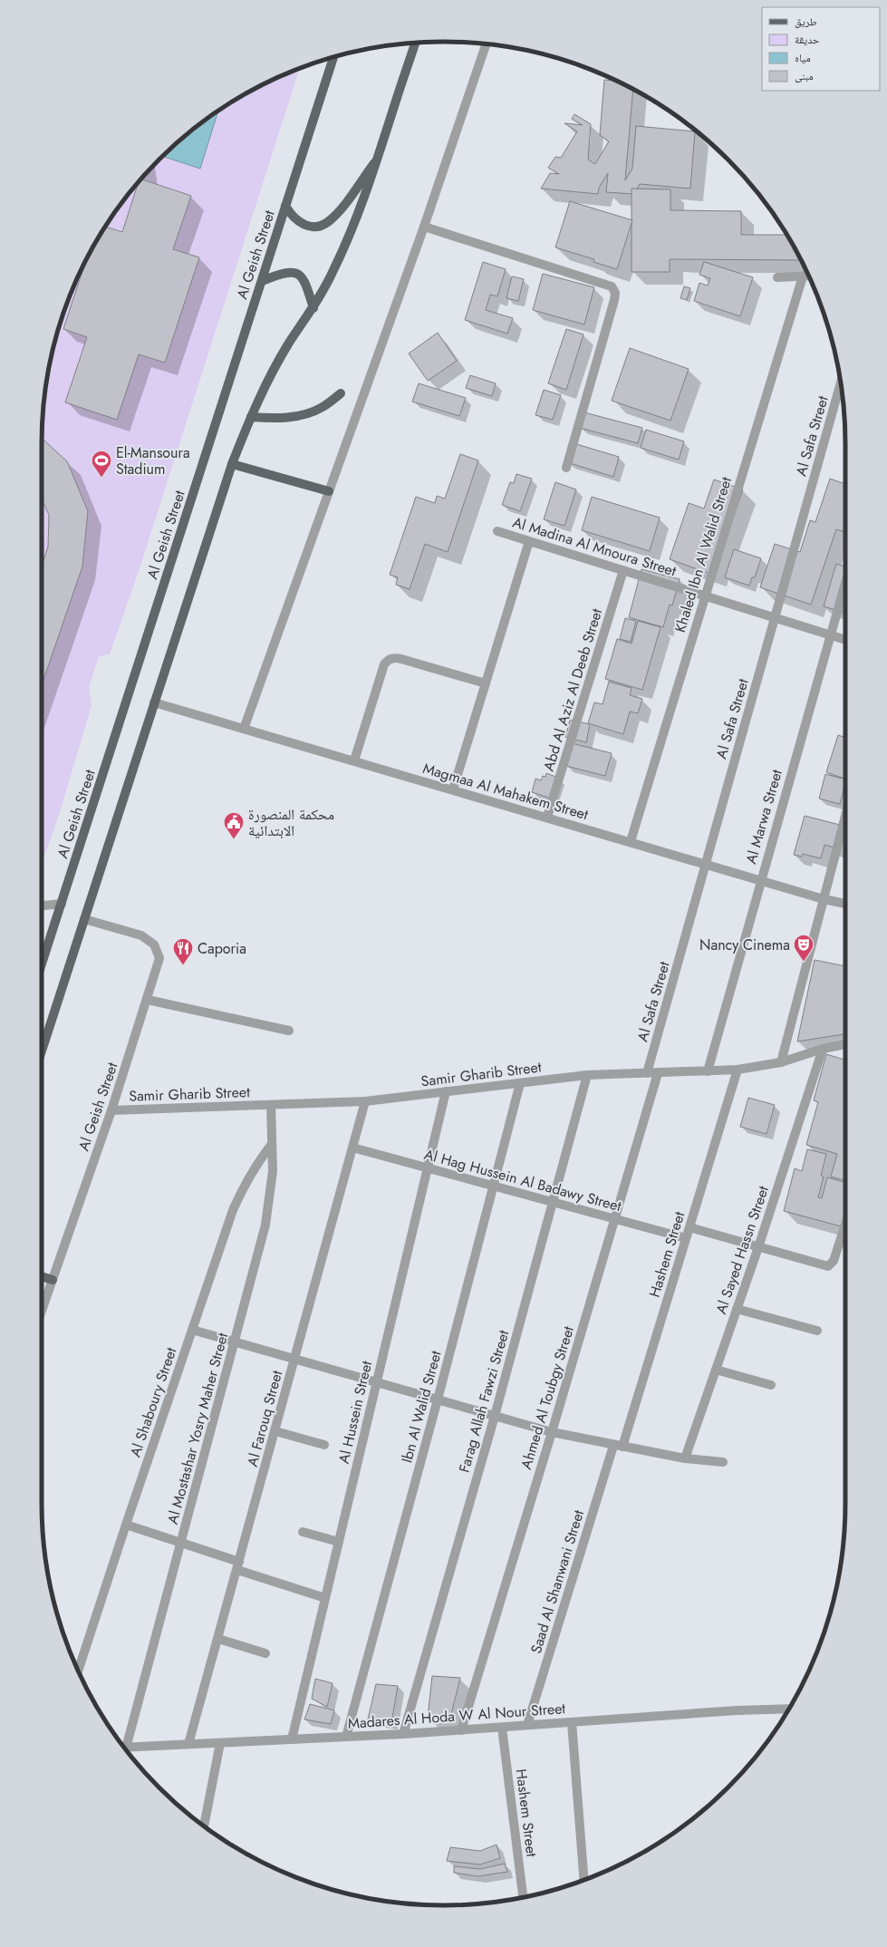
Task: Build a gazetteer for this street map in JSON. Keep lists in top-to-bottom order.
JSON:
{
  "streets": {
    "main road": ["Al Geish Street"],
    "street": [
      "Al Safa Street",
      "Al Madina Al Mnoura Street",
      "Khaled Ibn Al Walid Street",
      "Abd Al Aziz Al Deeb Street",
      "Magmaa Al Mahakem Street",
      "Al Marwa Street",
      "Samir Gharib Street",
      "Al Hag Hussein Al Badawy Street",
      "Al Sayed Hassn Street",
      "Hashem Street",
      "Ahmed Al Toubgy Street",
      "Farag Allah Fawzi Street",
      "Al Shaboury Street",
      "Ibn Al Walid Street",
      "Al Hussein Street",
      "Al Farouq Street",
      "Al Mostashar Yosry Maher Street",
      "Saad Al Shanwani Street",
      "Madares Al Hoda W Al Nour Street"
    ]
  },
  "crossings": [
    ["Al Geish Street", "Samir Gharib Street"],
    ["Al Safa Street", "Al Madina Al Mnoura Street"],
    ["Al Safa Street", "Magmaa Al Mahakem Street"],
    ["Al Safa Street", "Samir Gharib Street"],
    ["Al Madina Al Mnoura Street", "Khaled Ibn Al Walid Street"],
    ["Al Madina Al Mnoura Street", "Abd Al Aziz Al Deeb Street"],
    ["Al Madina Al Mnoura Street", "Al Marwa Street"],
    ["Khaled Ibn Al Walid Street", "Magmaa Al Mahakem Street"],
    ["Abd Al Aziz Al Deeb Street", "Magmaa Al Mahakem Street"],
    ["Magmaa Al Mahakem Street", "Al Marwa Street"],
    ["Al Marwa Street", "Samir Gharib Street"],
    ["Samir Gharib Street", "Al Sayed Hassn Street"],
    ["Samir Gharib Street", "Hashem Street"],
    ["Samir Gharib Street", "Ahmed Al Toubgy Street"],
    ["Samir Gharib Street", "Farag Allah Fawzi Street"],
    ["Samir Gharib Street", "Ibn Al Walid Street"],
    ["Samir Gharib Street", "Al Hussein Street"],
    ["Samir Gharib Street", "Al Farouq Street"],
    ["Samir Gharib Street", "Al Mostashar Yosry Maher Street"],
    ["Al Hag Hussein Al Badawy Street", "Hashem Street"],
    ["Al Hag Hussein Al Badawy Street", "Ahmed Al Toubgy Street"],
    ["Al Hag Hussein Al Badawy Street", "Farag Allah Fawzi Street"],
    ["Al Hag Hussein Al Badawy Street", "Ibn Al Walid Street"],
    ["Al Hag Hussein Al Badawy Street", "Al Hussein Street"],
    ["Al Hag Hussein Al Badawy Street", "Al Farouq Street"],
    ["Hashem Street", "Saad Al Shanwani Street"],
    ["Hashem Street", "Madares Al Hoda W Al Nour Street"],
    ["Ahmed Al Toubgy Street", "Madares Al Hoda W Al Nour Street"],
    ["Farag Allah Fawzi Street", "Madares Al Hoda W Al Nour Street"],
    ["Al Shaboury Street", "Al Mostashar Yosry Maher Street"],
    ["Ibn Al Walid Street", "Madares Al Hoda W Al Nour Street"],
    ["Al Hussein Street", "Madares Al Hoda W Al Nour Street"],
    ["Al Farouq Street", "Madares Al Hoda W Al Nour Street"],
    ["Saad Al Shanwani Street", "Madares Al Hoda W Al Nour Street"]
  ],
  "places": {
    "sports": ["El-Mansoura Stadium"],
    "public building": ["محكمة المنصورة الابتدائية"],
    "theatre": ["Nancy Cinema"],
    "restaurant": ["Caporia"]
  },
  "legend": [
    "طريق",
    "حديقة",
    "مياه",
    "مبنى"
  ]
}
